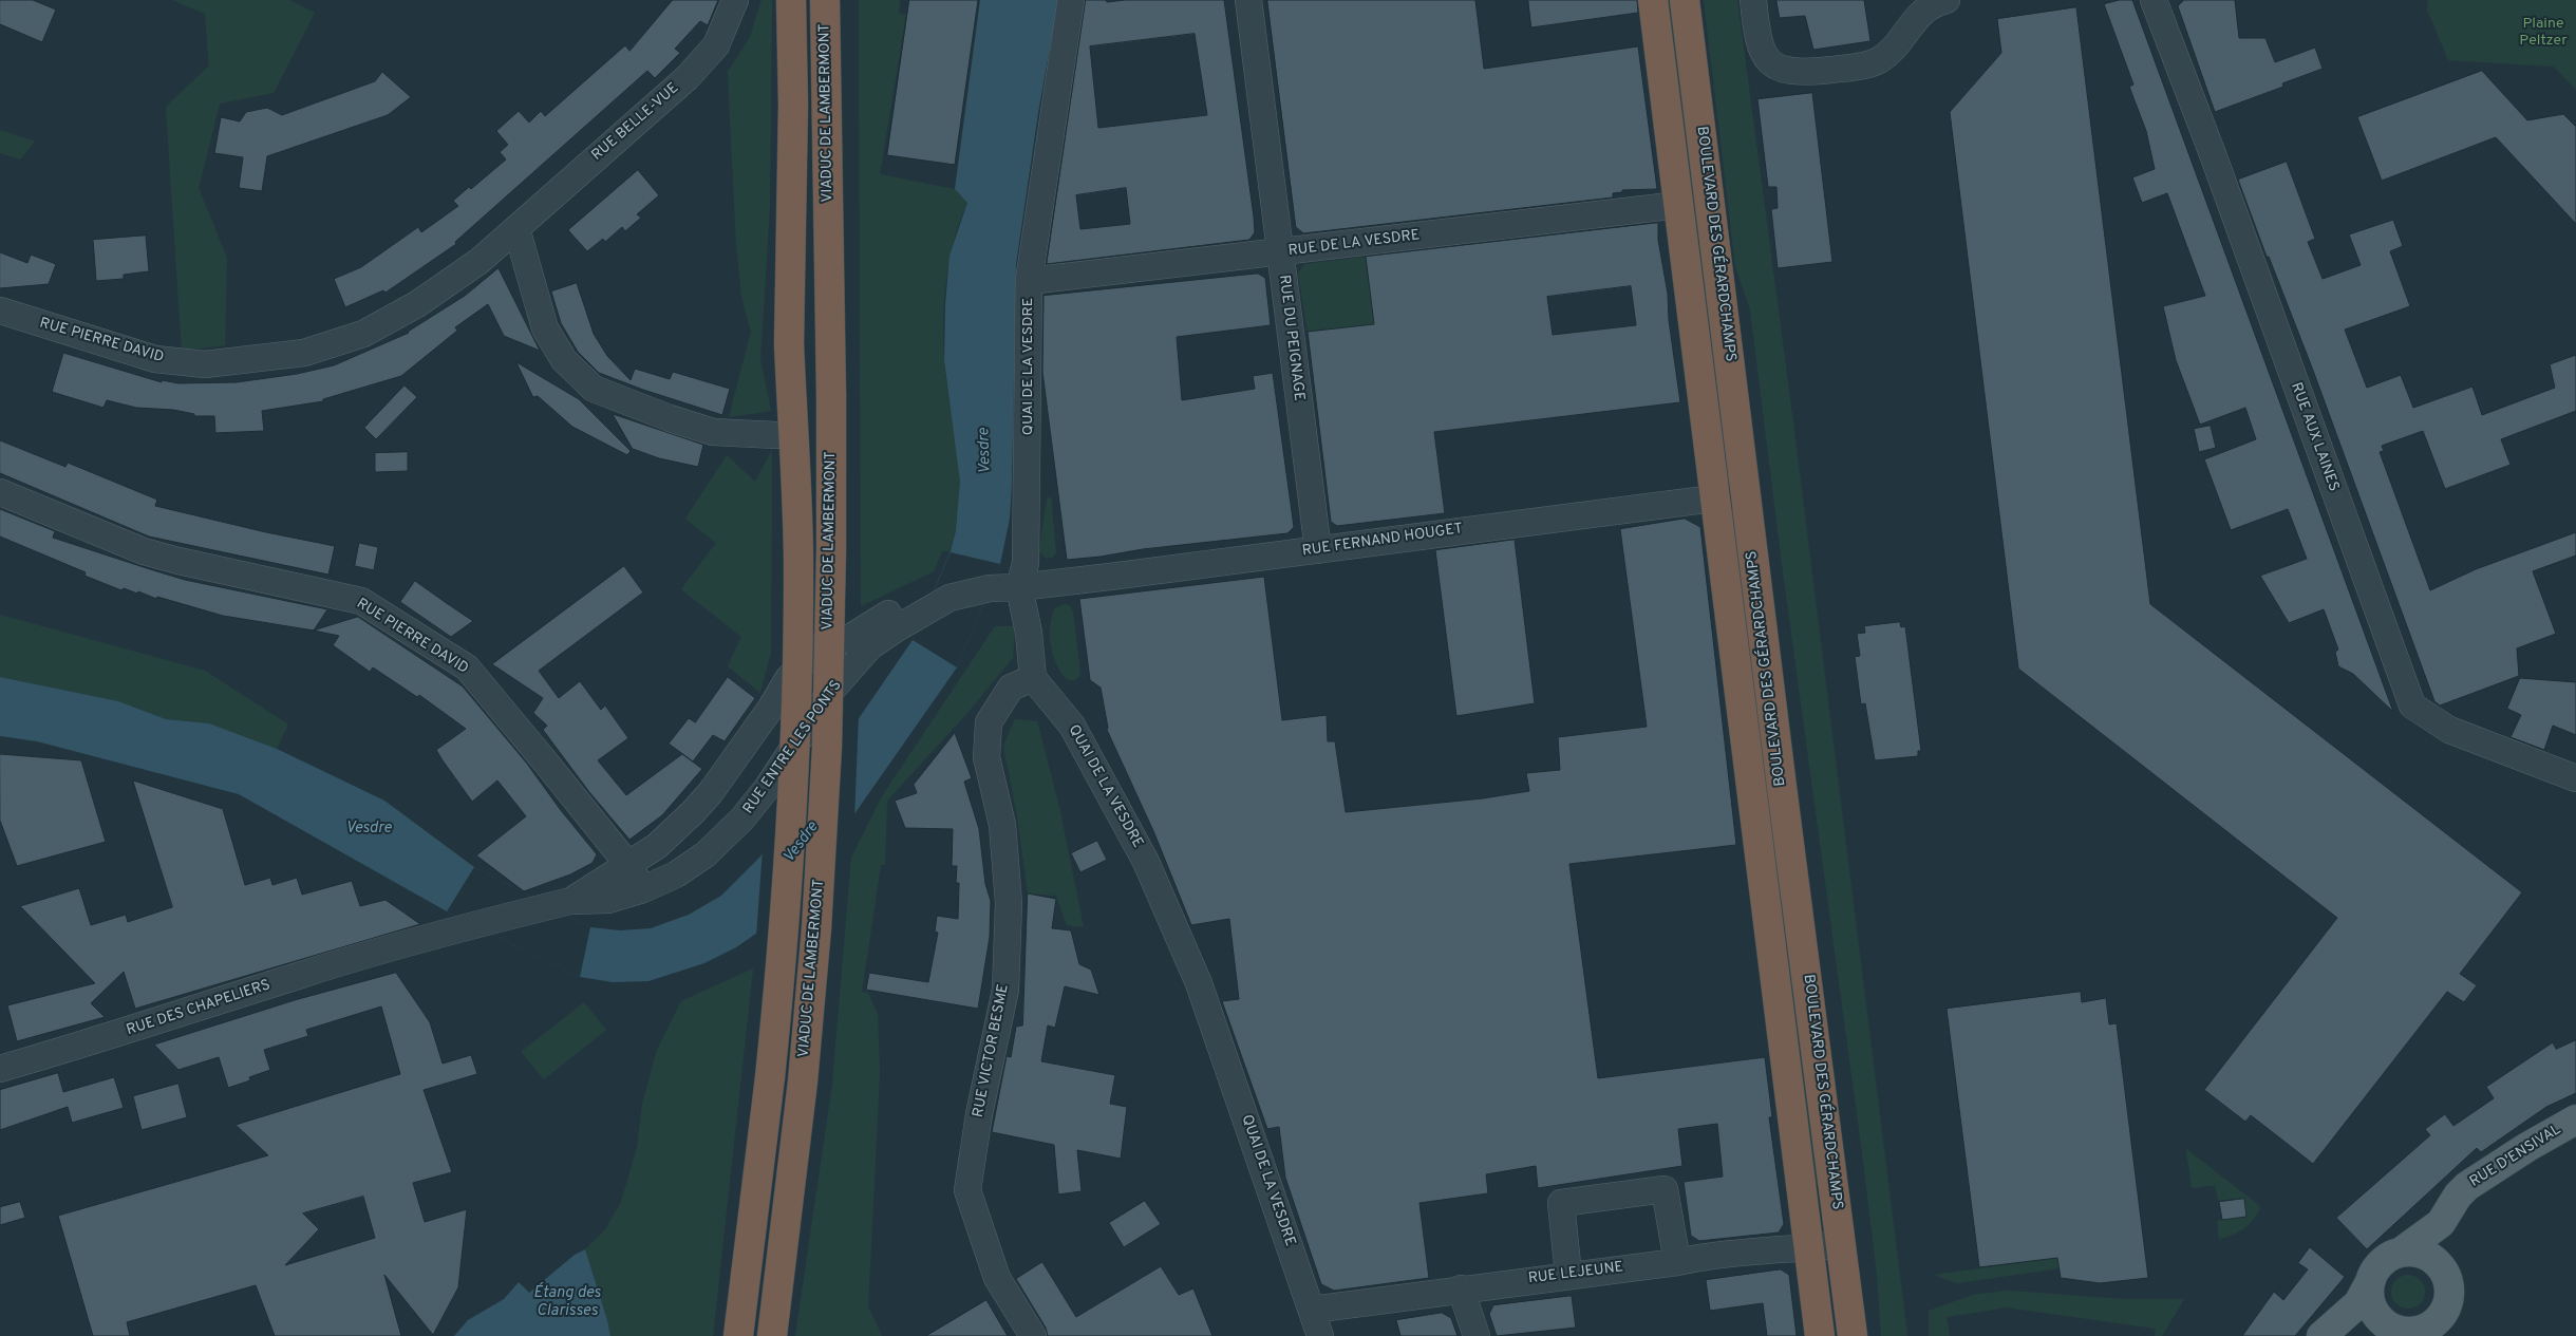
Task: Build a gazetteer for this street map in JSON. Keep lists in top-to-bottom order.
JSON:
{
  "streets": {
    "highway": ["VIADUC DE LAMBERMONT", "BOULEVARD DES GÉRARDCHAMPS"],
    "main road": ["RUE D'ENSIVAL"],
    "street": [
      "RUE BELLE-VUE",
      "RUE DE LA VESDRE",
      "RUE DU PEIGNAGE",
      "RUE PIERRE DAVID",
      "QUAI DE LA VESDRE",
      "RUE AUX LAINES",
      "RUE FERNAND HOUGET",
      "RUE ENTRE LES PONTS",
      "RUE DES CHAPELIERS",
      "RUE VICTOR BESME",
      "RUE LEJEUNE"
    ]
  },
  "crossings": [
    ["RUE BELLE-VUE", "RUE PIERRE DAVID"],
    ["RUE DE LA VESDRE", "BOULEVARD DES GÉRARDCHAMPS"],
    ["RUE DE LA VESDRE", "RUE DU PEIGNAGE"],
    ["RUE DE LA VESDRE", "QUAI DE LA VESDRE"],
    ["BOULEVARD DES GÉRARDCHAMPS", "RUE FERNAND HOUGET"],
    ["BOULEVARD DES GÉRARDCHAMPS", "RUE LEJEUNE"],
    ["RUE DU PEIGNAGE", "RUE FERNAND HOUGET"],
    ["RUE PIERRE DAVID", "RUE ENTRE LES PONTS"],
    ["QUAI DE LA VESDRE", "RUE FERNAND HOUGET"],
    ["QUAI DE LA VESDRE", "RUE ENTRE LES PONTS"],
    ["QUAI DE LA VESDRE", "RUE VICTOR BESME"],
    ["QUAI DE LA VESDRE", "RUE LEJEUNE"],
    ["RUE FERNAND HOUGET", "RUE ENTRE LES PONTS"],
    ["RUE ENTRE LES PONTS", "RUE DES CHAPELIERS"]
  ],
  "water": ["Vesdre", "Étang des Clarisses"],
  "parks": ["Plaine Peltzer"]
}
